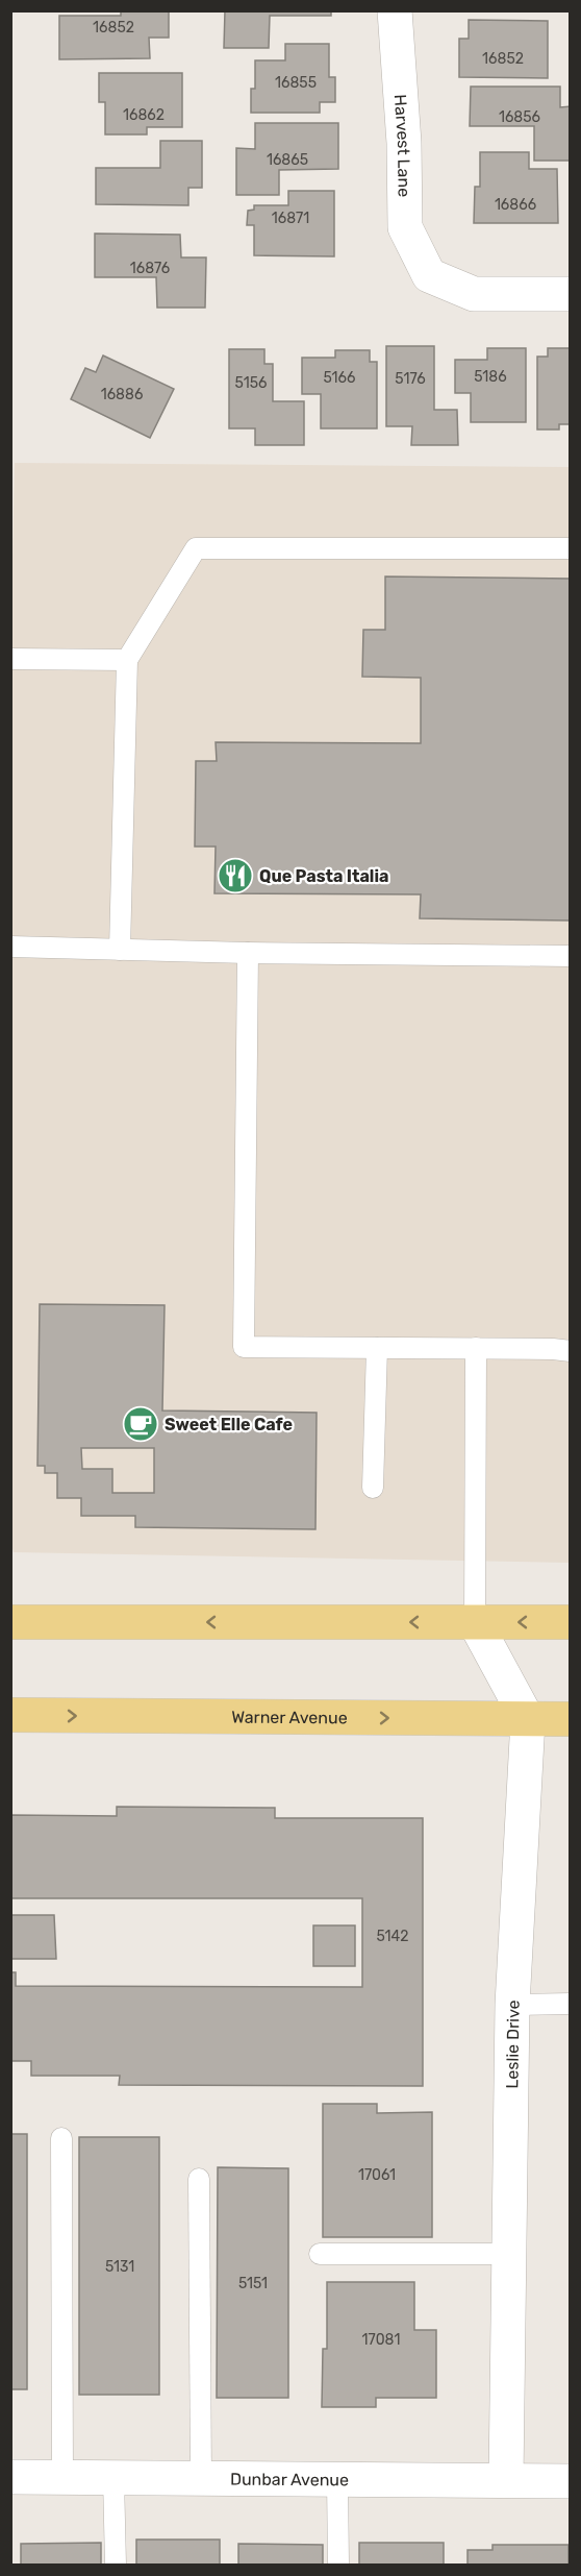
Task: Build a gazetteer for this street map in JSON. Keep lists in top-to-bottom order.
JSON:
{
  "streets": {
    "main road": ["Warner Avenue"],
    "street": ["Harvest Lane", "Leslie Drive", "Dunbar Avenue"]
  },
  "crossings": [
    ["Warner Avenue", "Leslie Drive"],
    ["Leslie Drive", "Dunbar Avenue"]
  ],
  "places": {
    "restaurant": ["Que Pasta Italia"],
    "cafe": ["Sweet Elle Cafe"]
  },
  "house_numbers": [
    "16852",
    "16852",
    "16855",
    "16862",
    "16856",
    "16865",
    "16866",
    "16871",
    "16876",
    "5186",
    "5166",
    "5176",
    "5156",
    "16886",
    "5142",
    "17061",
    "5131",
    "5151",
    "17081"
  ]
}
